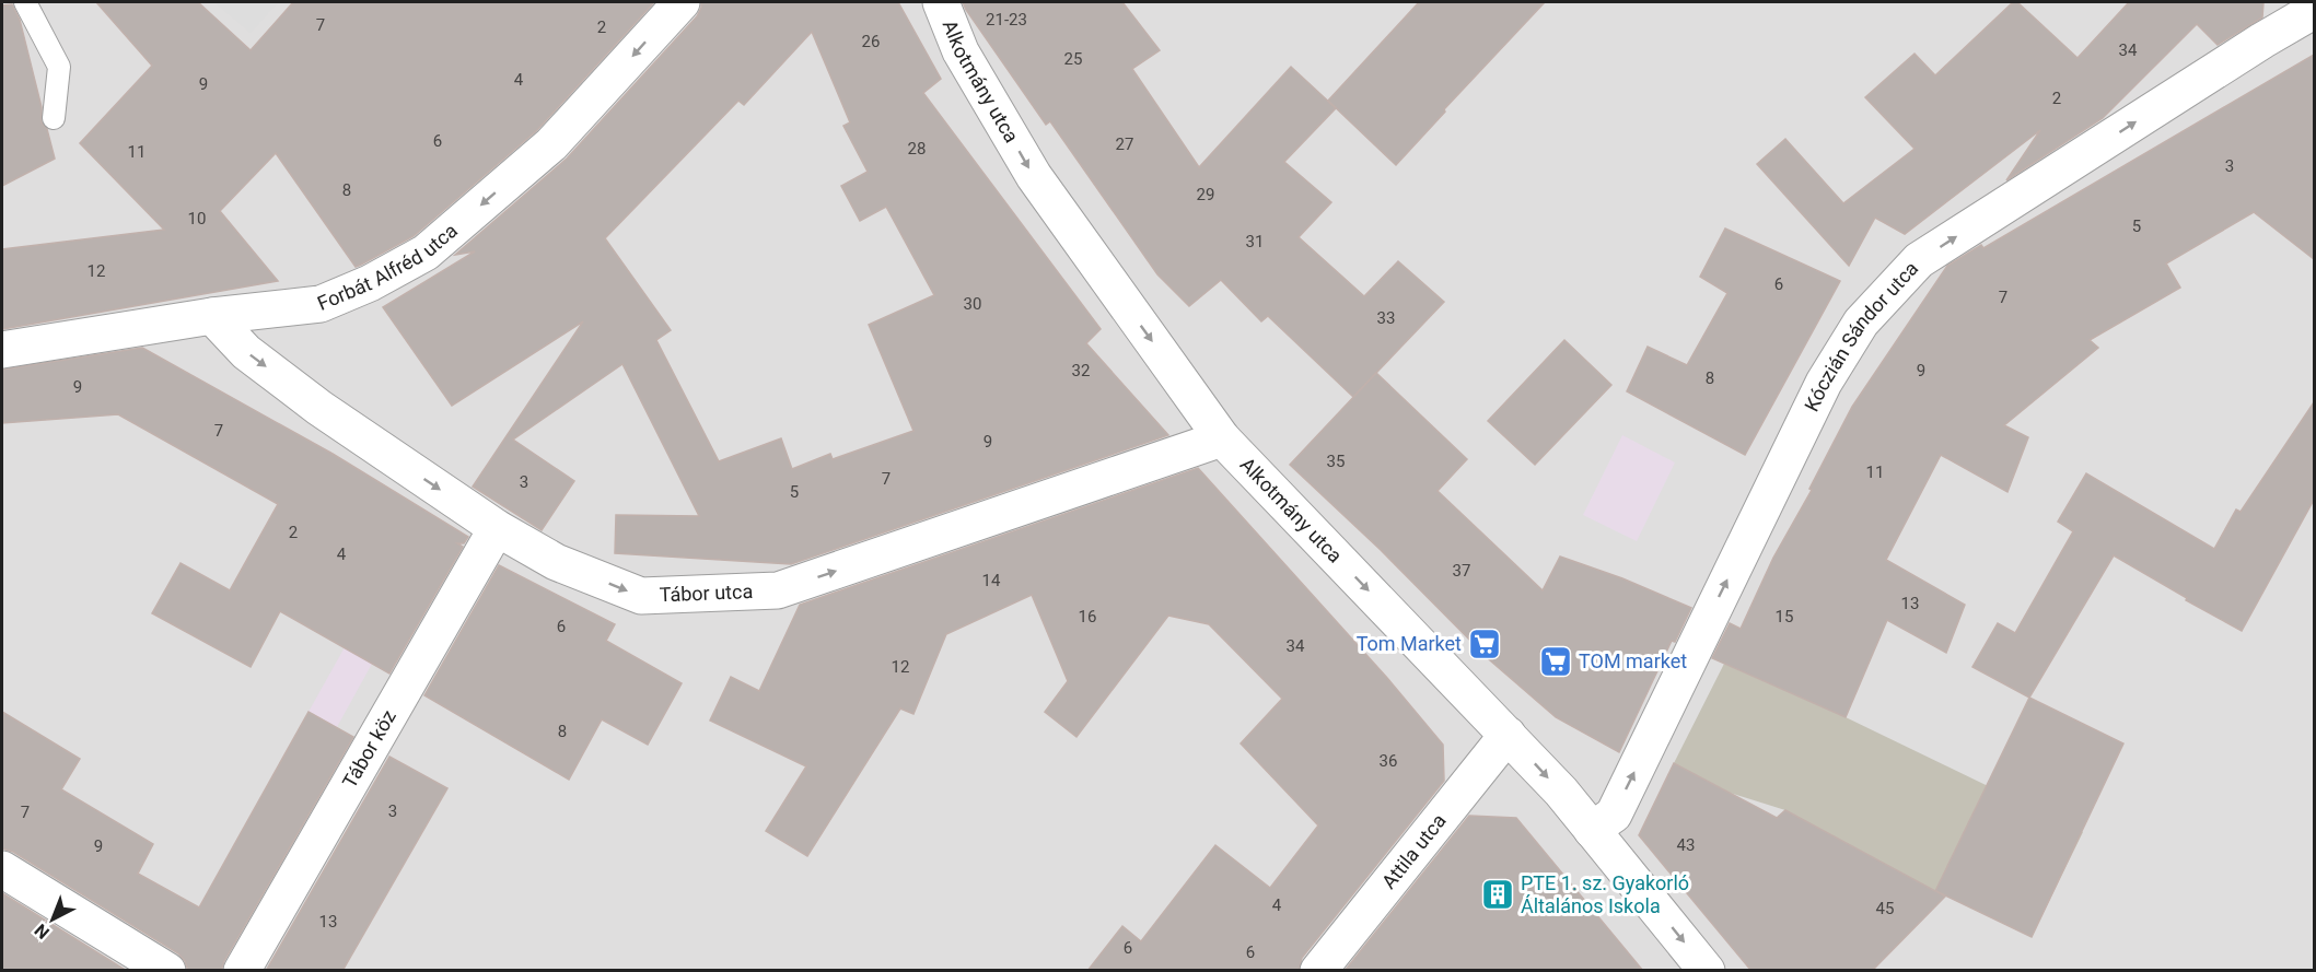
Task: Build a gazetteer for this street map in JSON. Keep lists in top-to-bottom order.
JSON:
{
  "streets": {
    "street": [
      "Alkotmány utca",
      "Forbát Alfréd utca",
      "Kóczián Sándor utca",
      "Tábor utca",
      "Tábor köz",
      "Attila utca"
    ]
  },
  "crossings": [
    ["Alkotmány utca", "Kóczián Sándor utca"],
    ["Alkotmány utca", "Tábor utca"],
    ["Alkotmány utca", "Attila utca"],
    ["Forbát Alfréd utca", "Tábor utca"],
    ["Tábor utca", "Tábor köz"]
  ],
  "one_way": [
    "Alkotmány utca",
    "Forbát Alfréd utca",
    "Kóczián Sándor utca",
    "Tábor utca"
  ],
  "places": {
    "supermarket": ["Tom Market", "TOM market"],
    "building": ["PTE 1. sz. Gyakorló Általános Iskola"]
  },
  "house_numbers": [
    "21-23",
    "7",
    "2",
    "26",
    "34",
    "25",
    "4",
    "9",
    "2",
    "6",
    "27",
    "28",
    "11",
    "3",
    "8",
    "29",
    "10",
    "5",
    "31",
    "12",
    "6",
    "7",
    "30",
    "33",
    "32",
    "9",
    "8",
    "9",
    "7",
    "9",
    "35",
    "11",
    "7",
    "3",
    "5",
    "2",
    "4",
    "37",
    "14",
    "13",
    "16",
    "15",
    "6",
    "34",
    "12",
    "8",
    "36",
    "3",
    "7",
    "43",
    "9",
    "4",
    "45",
    "13",
    "6",
    "6"
  ],
  "north": "bottom left"
}
